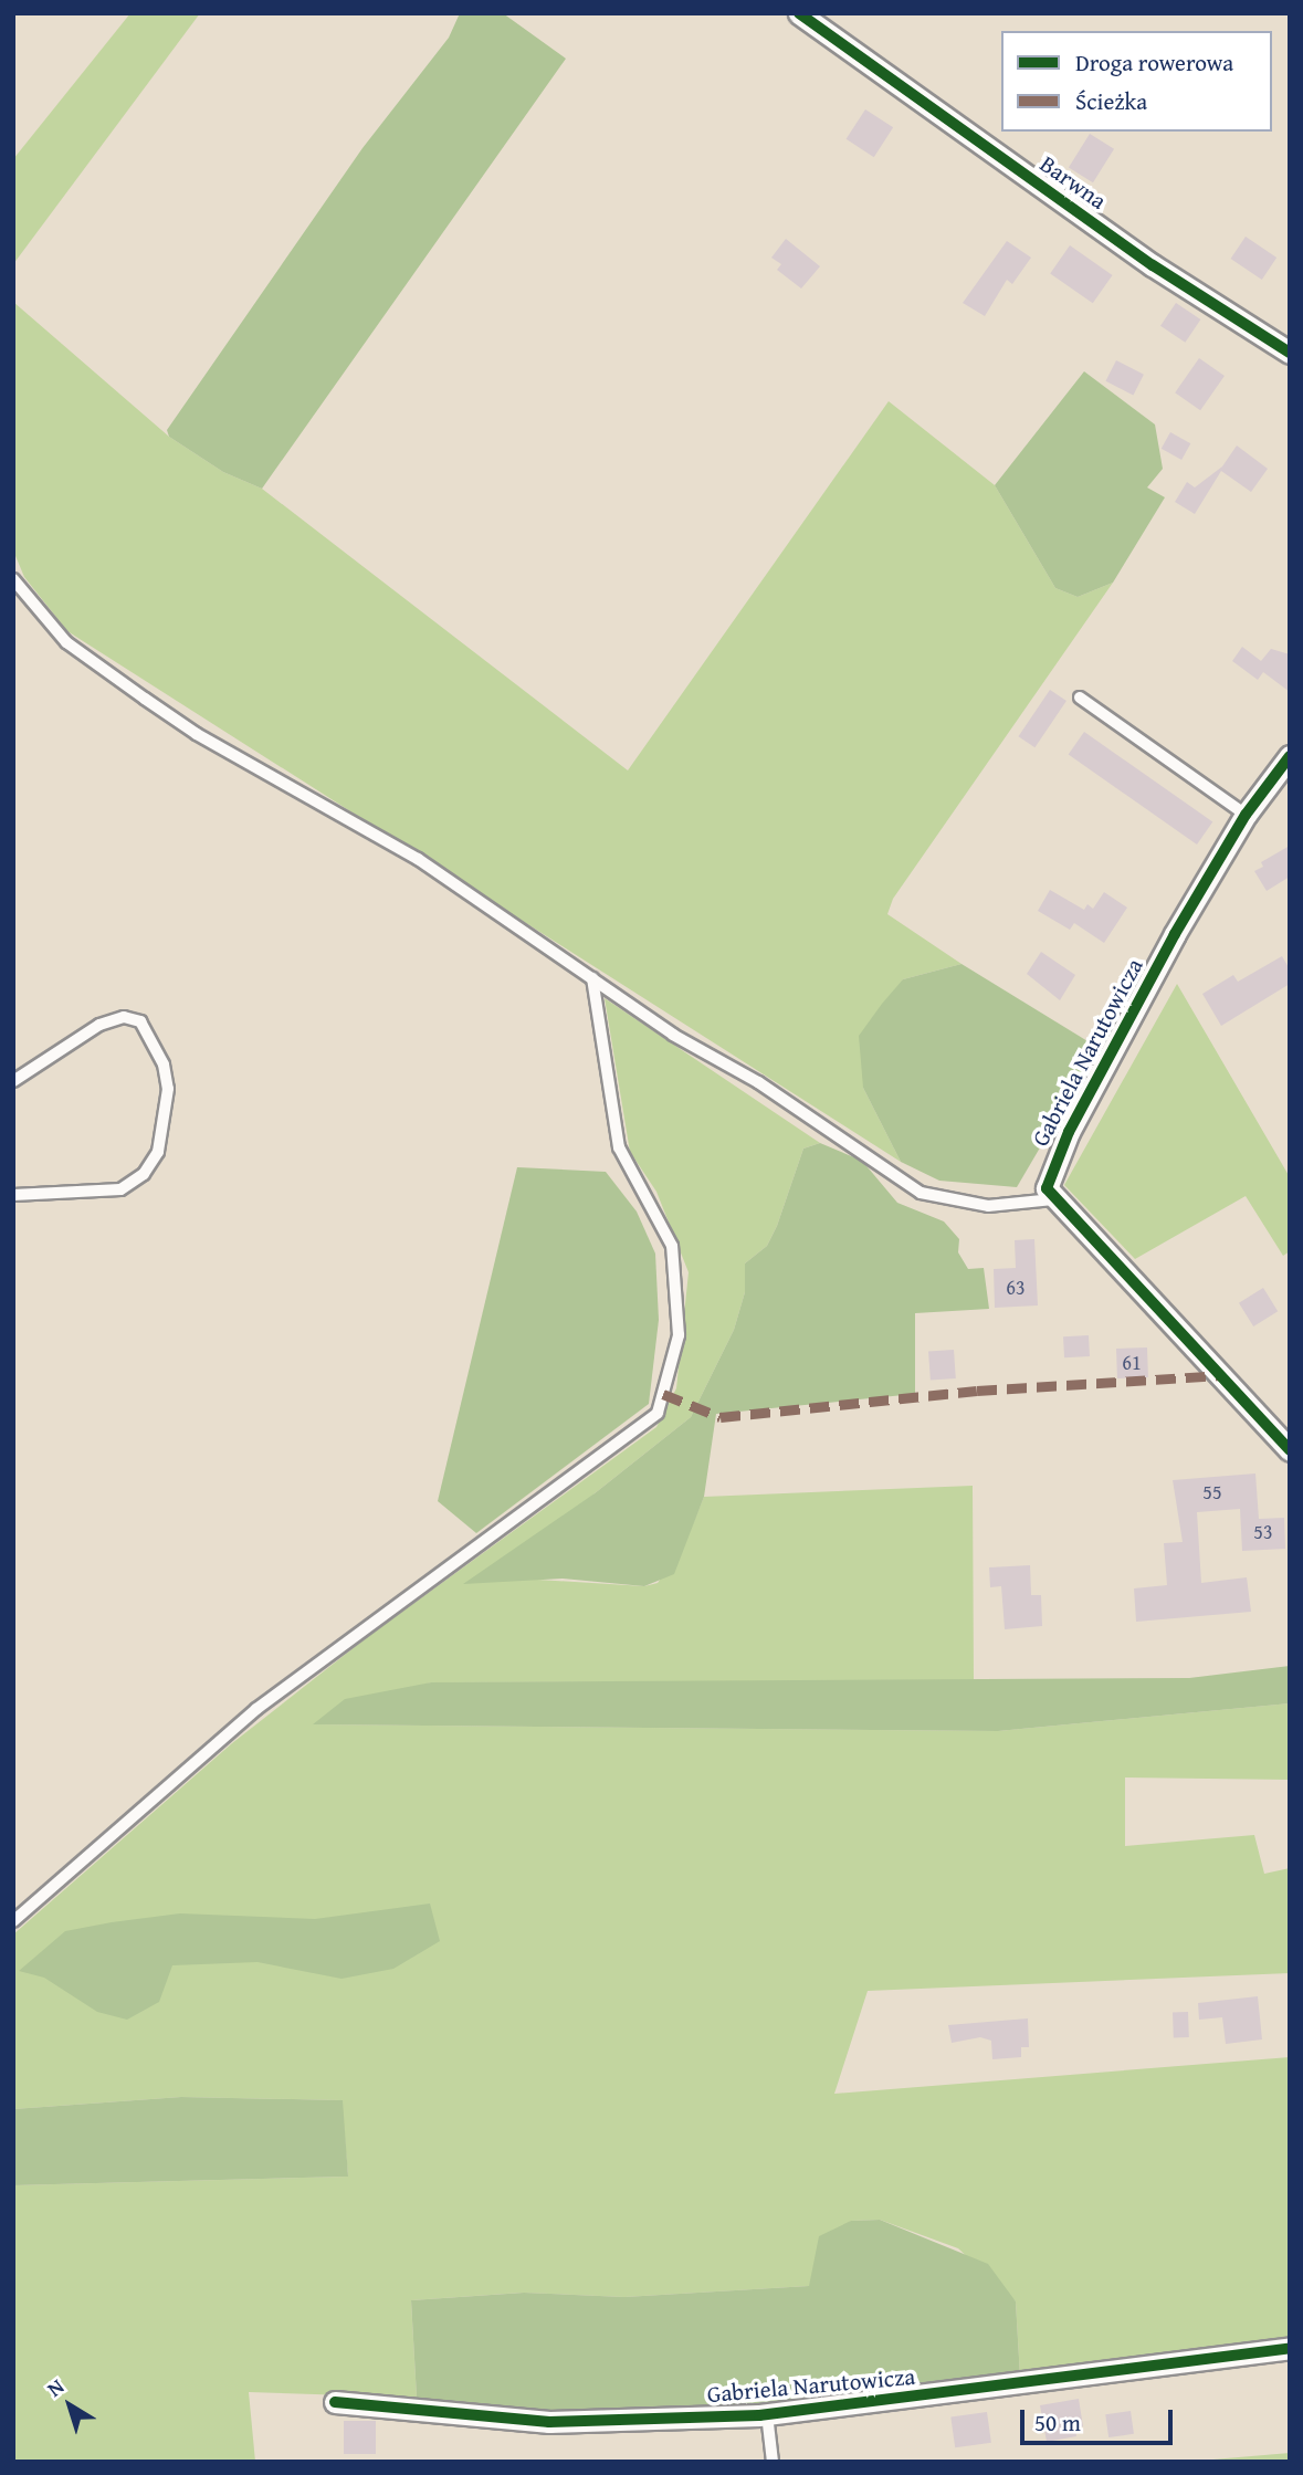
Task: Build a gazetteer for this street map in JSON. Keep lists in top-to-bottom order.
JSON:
{
  "streets": {
    "street": ["Barwna", "Gabriela Narutowicza"]
  },
  "house_numbers": [
    "63",
    "61",
    "55",
    "53"
  ],
  "legend": ["Droga rowerowa", "Ścieżka"],
  "scale_bar": "50 m",
  "north": "top left"
}
